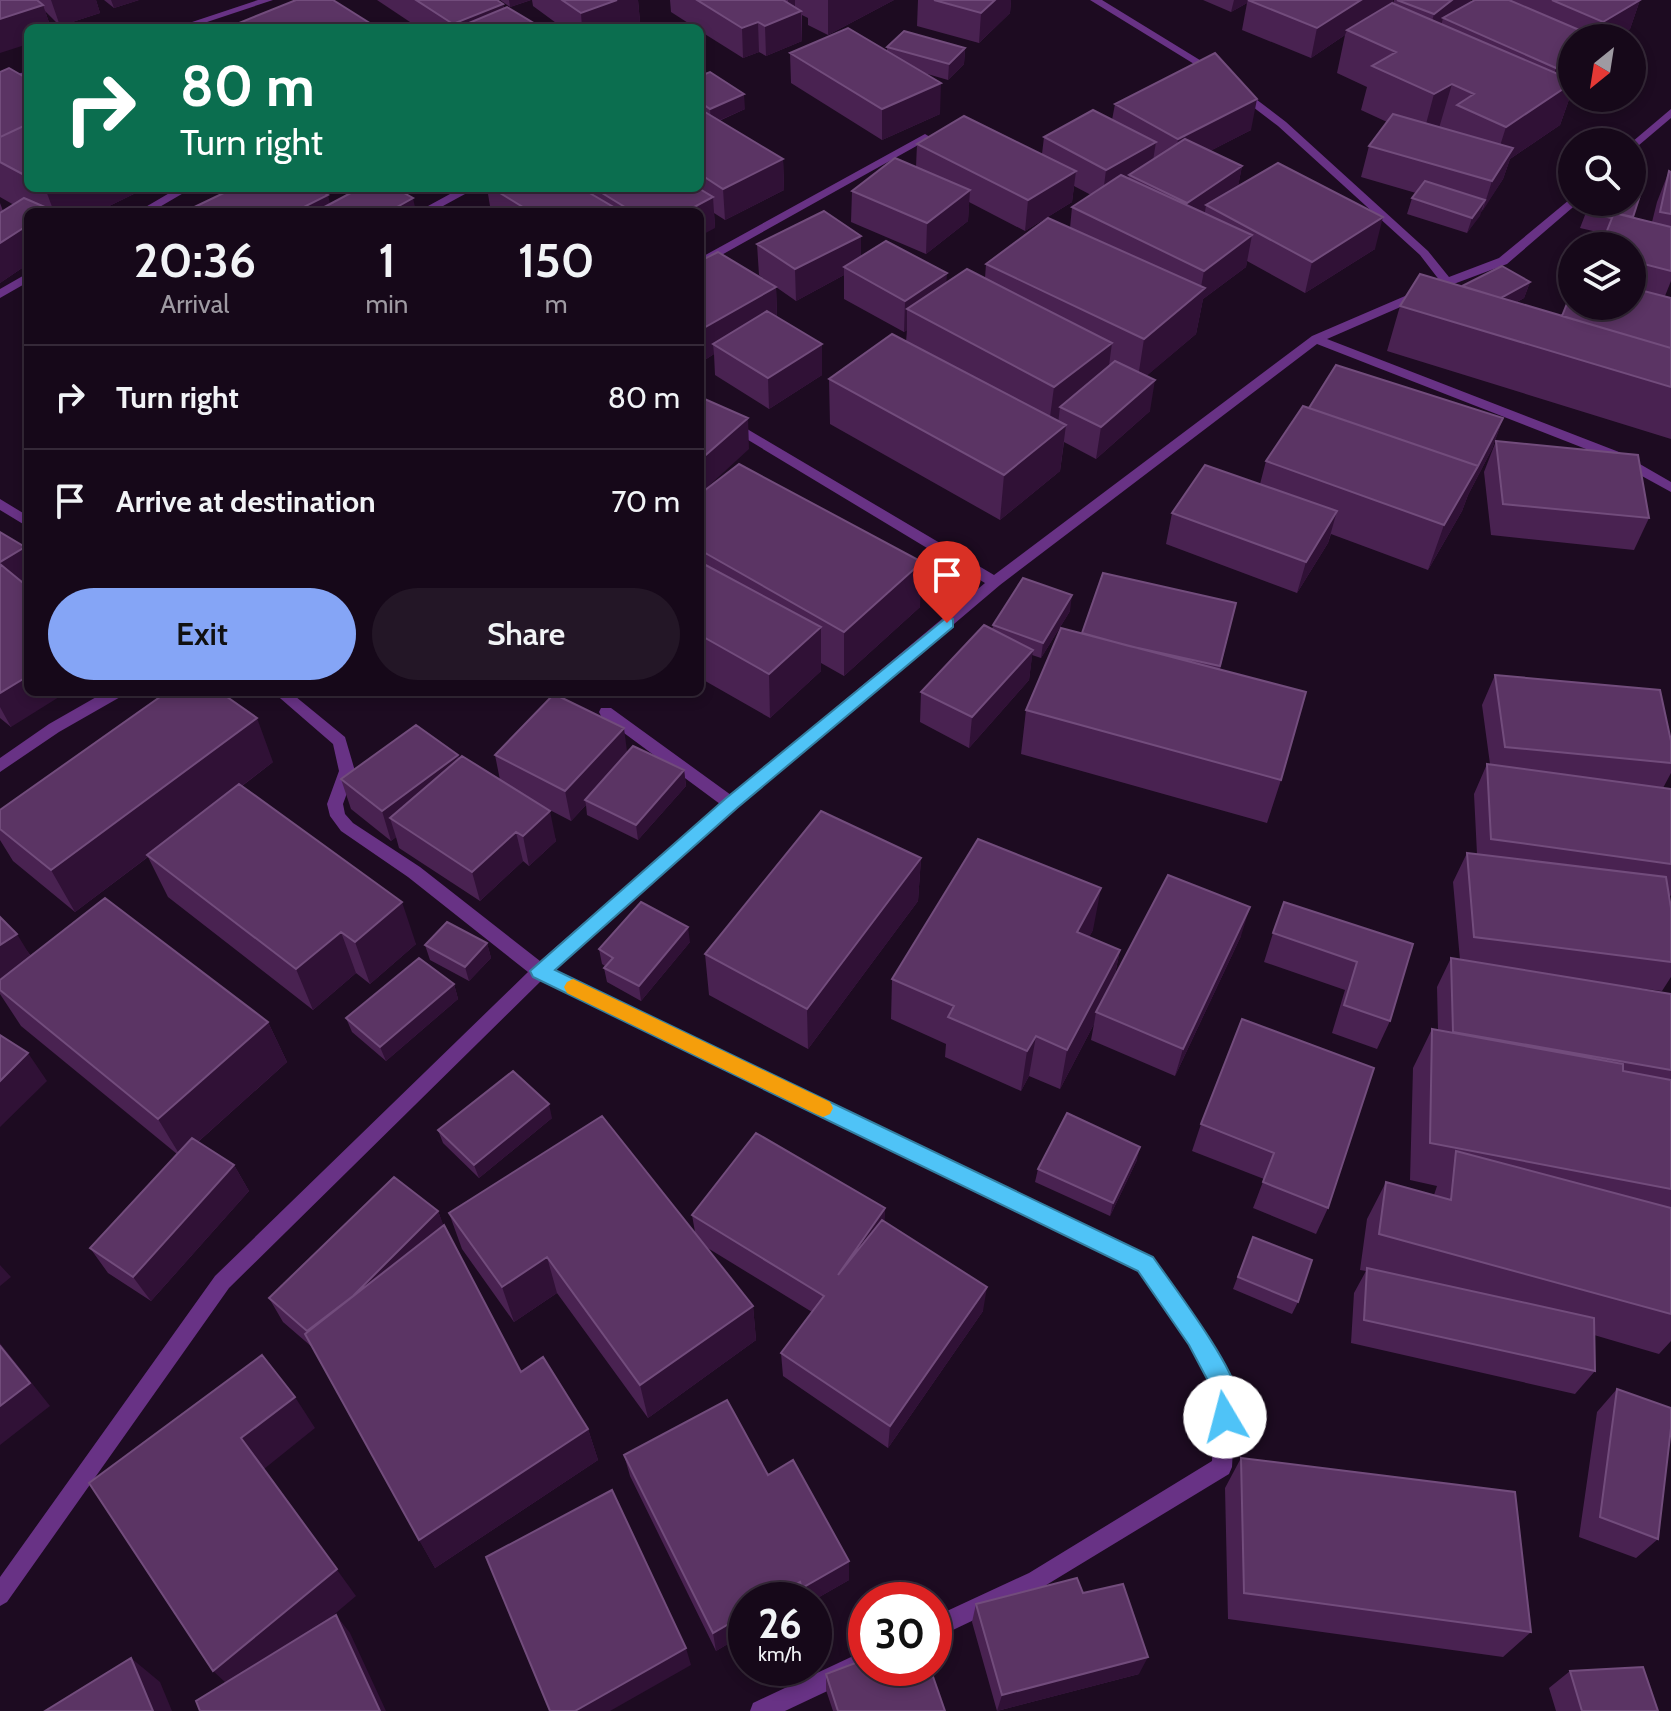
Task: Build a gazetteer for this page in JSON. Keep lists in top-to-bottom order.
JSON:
{
  "north": "bottom left",
  "page": {
    "turn": ["80 m", "Turn right"],
    "eta": [
      "20:36",
      "Arrival",
      "1",
      "min",
      "150",
      "m"
    ],
    "list": [
      {
        "name": "Turn right",
        "value": "80 m"
      },
      {
        "name": "Arrive at destination",
        "value": "70 m"
      }
    ],
    "buttons": ["Exit", "Share"],
    "speed": "26 km/h",
    "limit": "30"
  }
}
